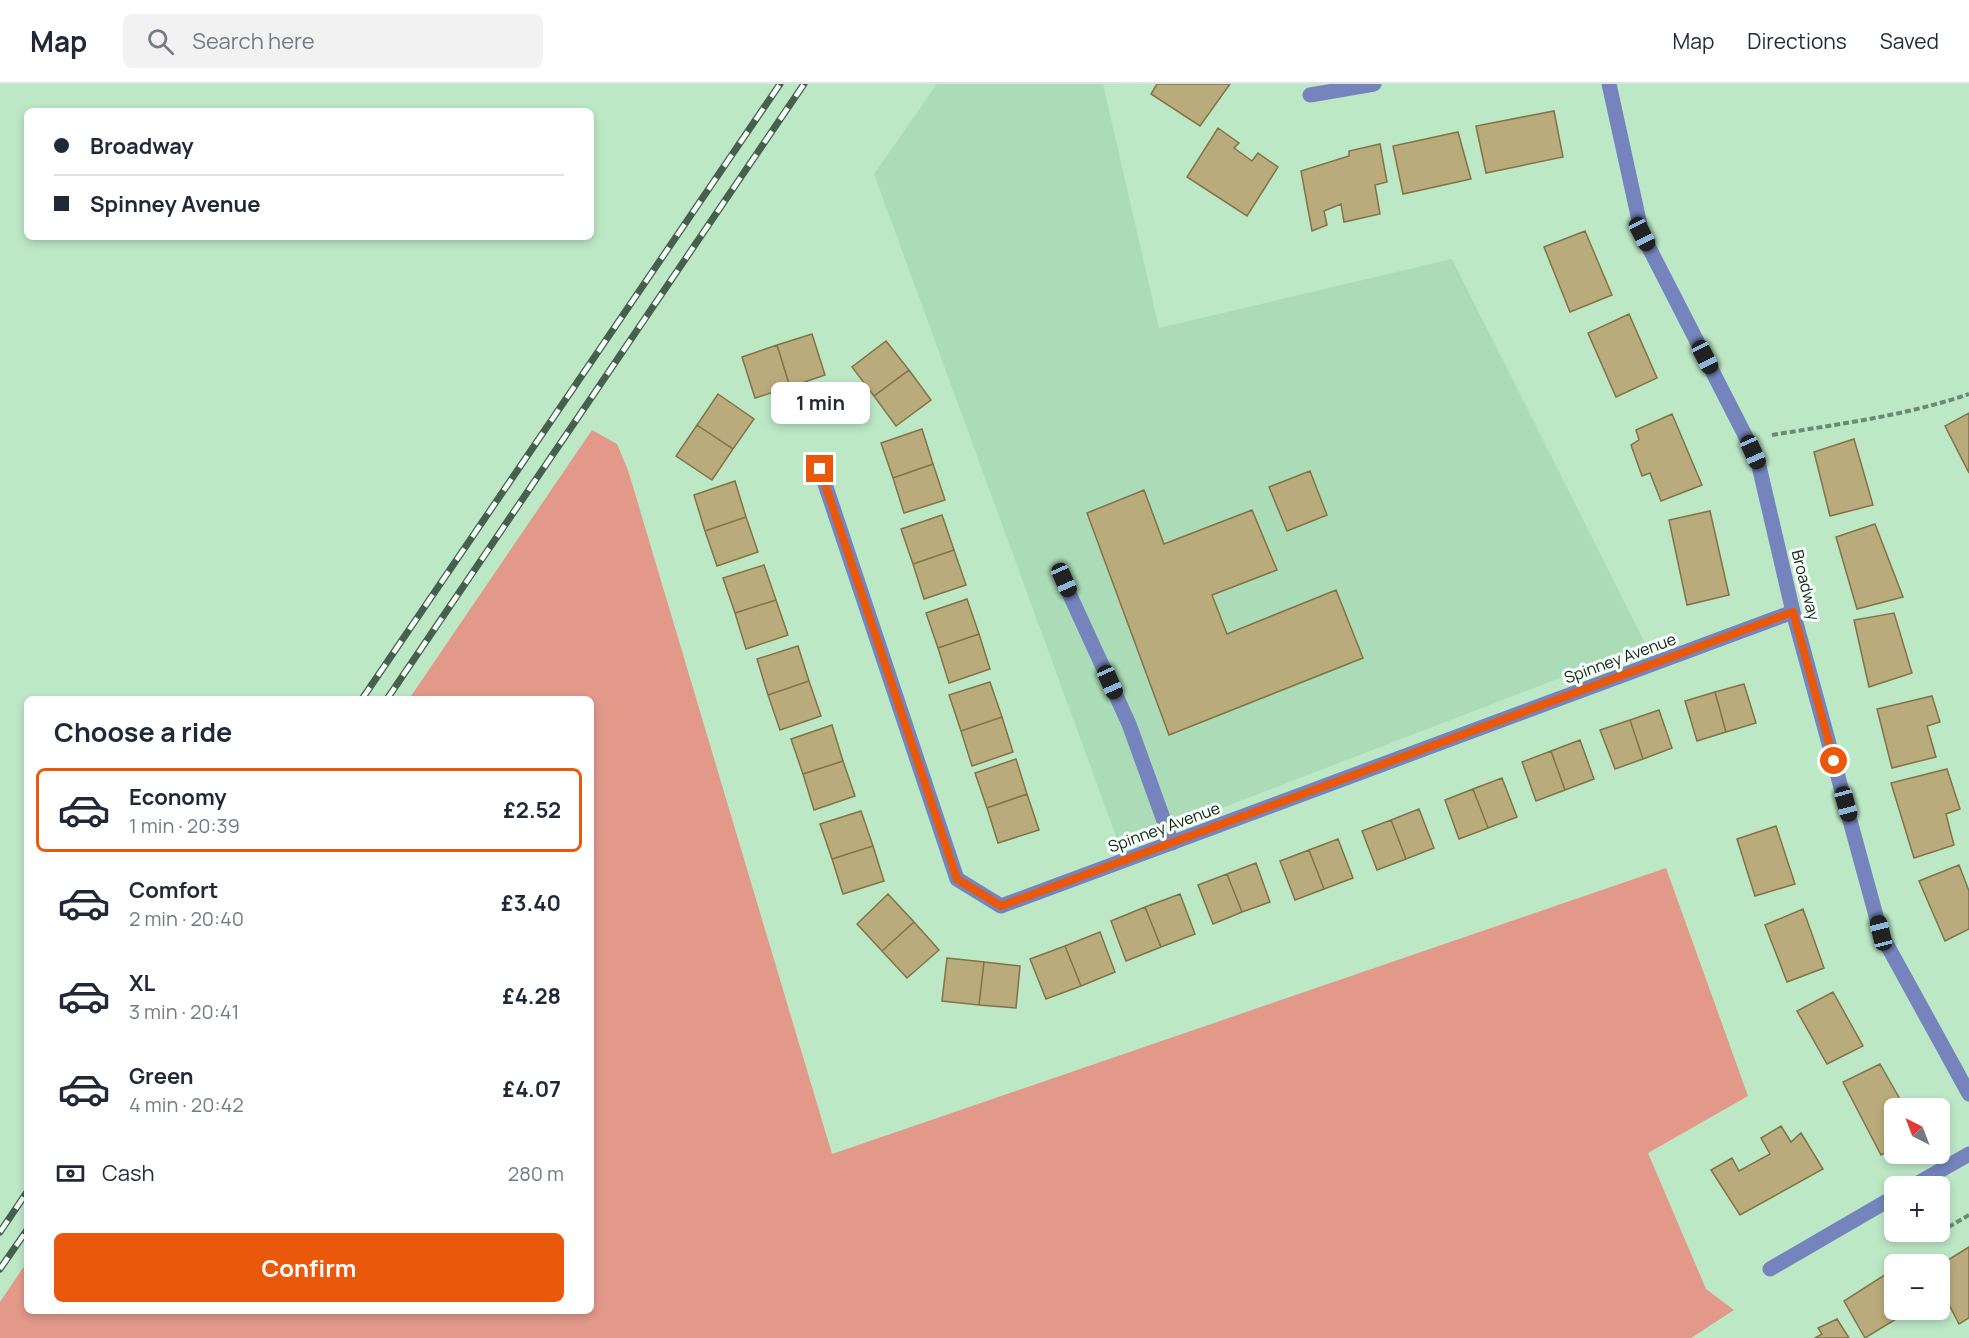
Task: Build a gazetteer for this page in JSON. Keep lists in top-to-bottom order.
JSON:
{
  "streets": {
    "street": ["Broadway", "Spinney Avenue"]
  },
  "crossings": [
    ["Broadway", "Spinney Avenue"]
  ],
  "north": "top left",
  "page": {
    "header": "Map",
    "search": "Search here",
    "nav": ["Map", "Directions", "Saved"],
    "banner": ["Broadway", "Spinney Avenue"],
    "bubble": "1 min",
    "heading": "Choose a ride",
    "list": [
      {
        "name": "Economy",
        "note": "1 min · 20:39",
        "value": "£2.52"
      },
      {
        "name": "Comfort",
        "note": "2 min · 20:40",
        "value": "£3.40"
      },
      {
        "name": "XL",
        "note": "3 min · 20:41",
        "value": "£4.28"
      },
      {
        "name": "Green",
        "note": "4 min · 20:42",
        "value": "£4.07"
      }
    ],
    "map_buttons": ["+", "−"],
    "pay": ["Cash", "280 m"],
    "buttons": "Confirm"
  }
}
